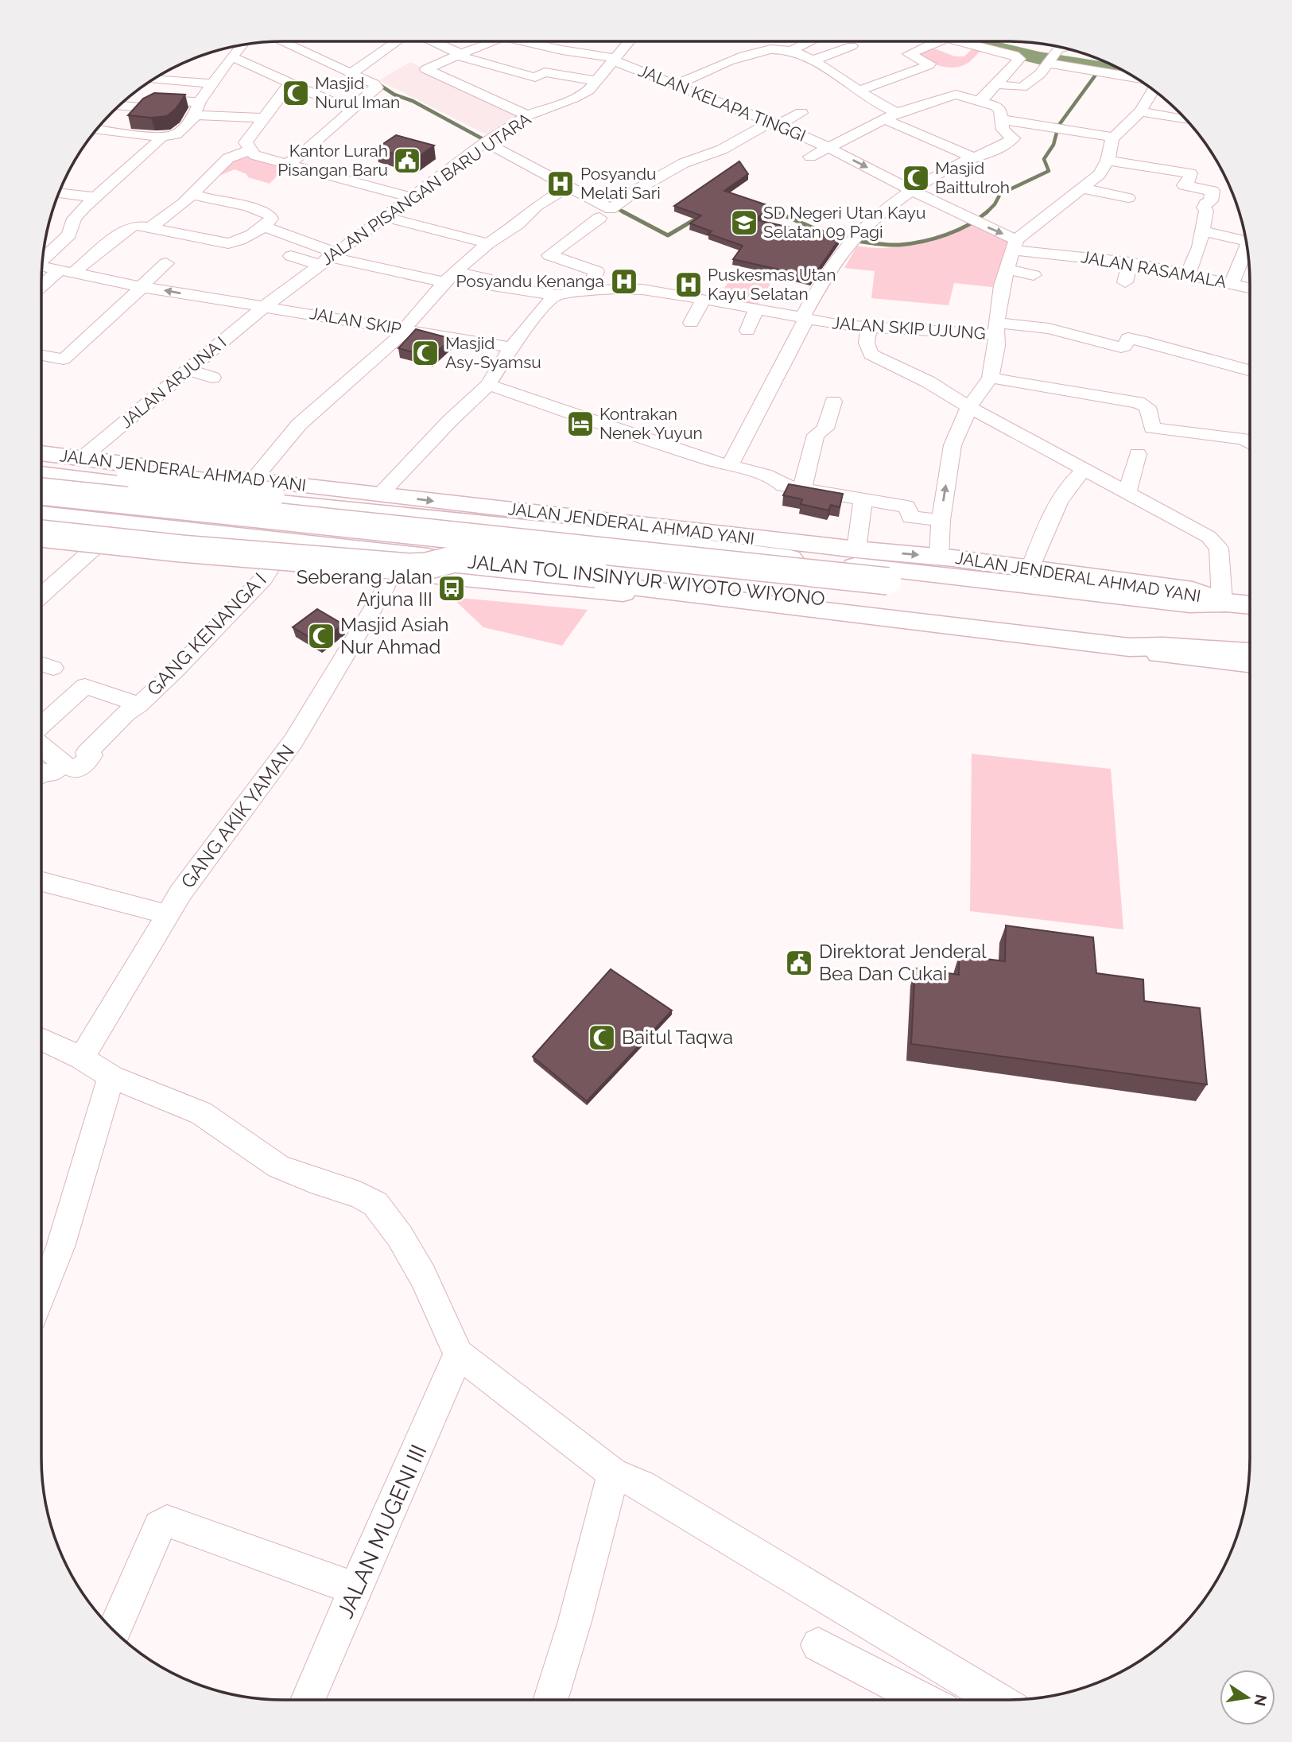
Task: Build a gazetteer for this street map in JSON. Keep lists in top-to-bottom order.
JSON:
{
  "streets": {
    "main road": ["JALAN JENDERAL AHMAD YANI", "JALAN TOL INSINYUR WIYOTO WIYONO"],
    "street": [
      "JALAN KELAPA TINGGI",
      "JALAN PISANGAN BARU UTARA",
      "JALAN RASAMALA",
      "JALAN SKIP",
      "JALAN SKIP UJUNG",
      "JALAN ARJUNA I",
      "GANG KENANGA I",
      "GANG AKIK YAMAN",
      "JALAN MUGENI III"
    ]
  },
  "crossings": [
    ["JALAN KELAPA TINGGI", "JALAN PISANGAN BARU UTARA"],
    ["JALAN KELAPA TINGGI", "JALAN RASAMALA"],
    ["JALAN PISANGAN BARU UTARA", "JALAN SKIP"],
    ["JALAN PISANGAN BARU UTARA", "JALAN SKIP UJUNG"],
    ["JALAN PISANGAN BARU UTARA", "JALAN ARJUNA I"],
    ["JALAN SKIP", "JALAN ARJUNA I"],
    ["JALAN ARJUNA I", "JALAN JENDERAL AHMAD YANI"]
  ],
  "places": {
    "mosque": [
      "Masjid Nurul Iman",
      "Masjid Baittulroh",
      "Masjid Asy-Syamsu",
      "Masjid Asiah Nur Ahmad",
      "Baitul Taqwa"
    ],
    "public building": ["Kantor Lurah Pisangan Baru", "Direktorat Jenderal Bea Dan Cukai"],
    "hospital": ["Posyandu Melati Sari", "Posyandu Kenanga", "Puskesmas Utan Kayu Selatan"],
    "school or university": ["SD Negeri Utan Kayu Selatan 09 Pagi"],
    "hotel": ["Kontrakan Nenek Yuyun"],
    "bus stop": ["Seberang Jalan Arjuna III"]
  },
  "north": "right"
}
